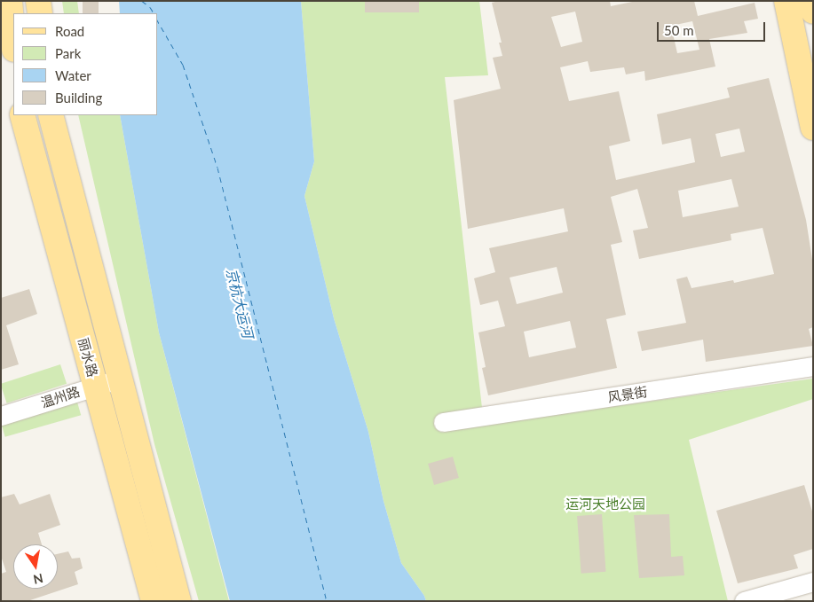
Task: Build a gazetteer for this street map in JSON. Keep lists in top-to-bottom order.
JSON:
{
  "streets": {
    "main road": ["丽水路"],
    "street": ["风景街", "温州路"]
  },
  "crossings": [
    ["丽水路", "温州路"]
  ],
  "water": ["京杭大运河"],
  "parks": ["运河天地公园"],
  "legend": [
    "Road",
    "Park",
    "Water",
    "Building"
  ],
  "scale_bar": "50 m",
  "north": "bottom"
}
